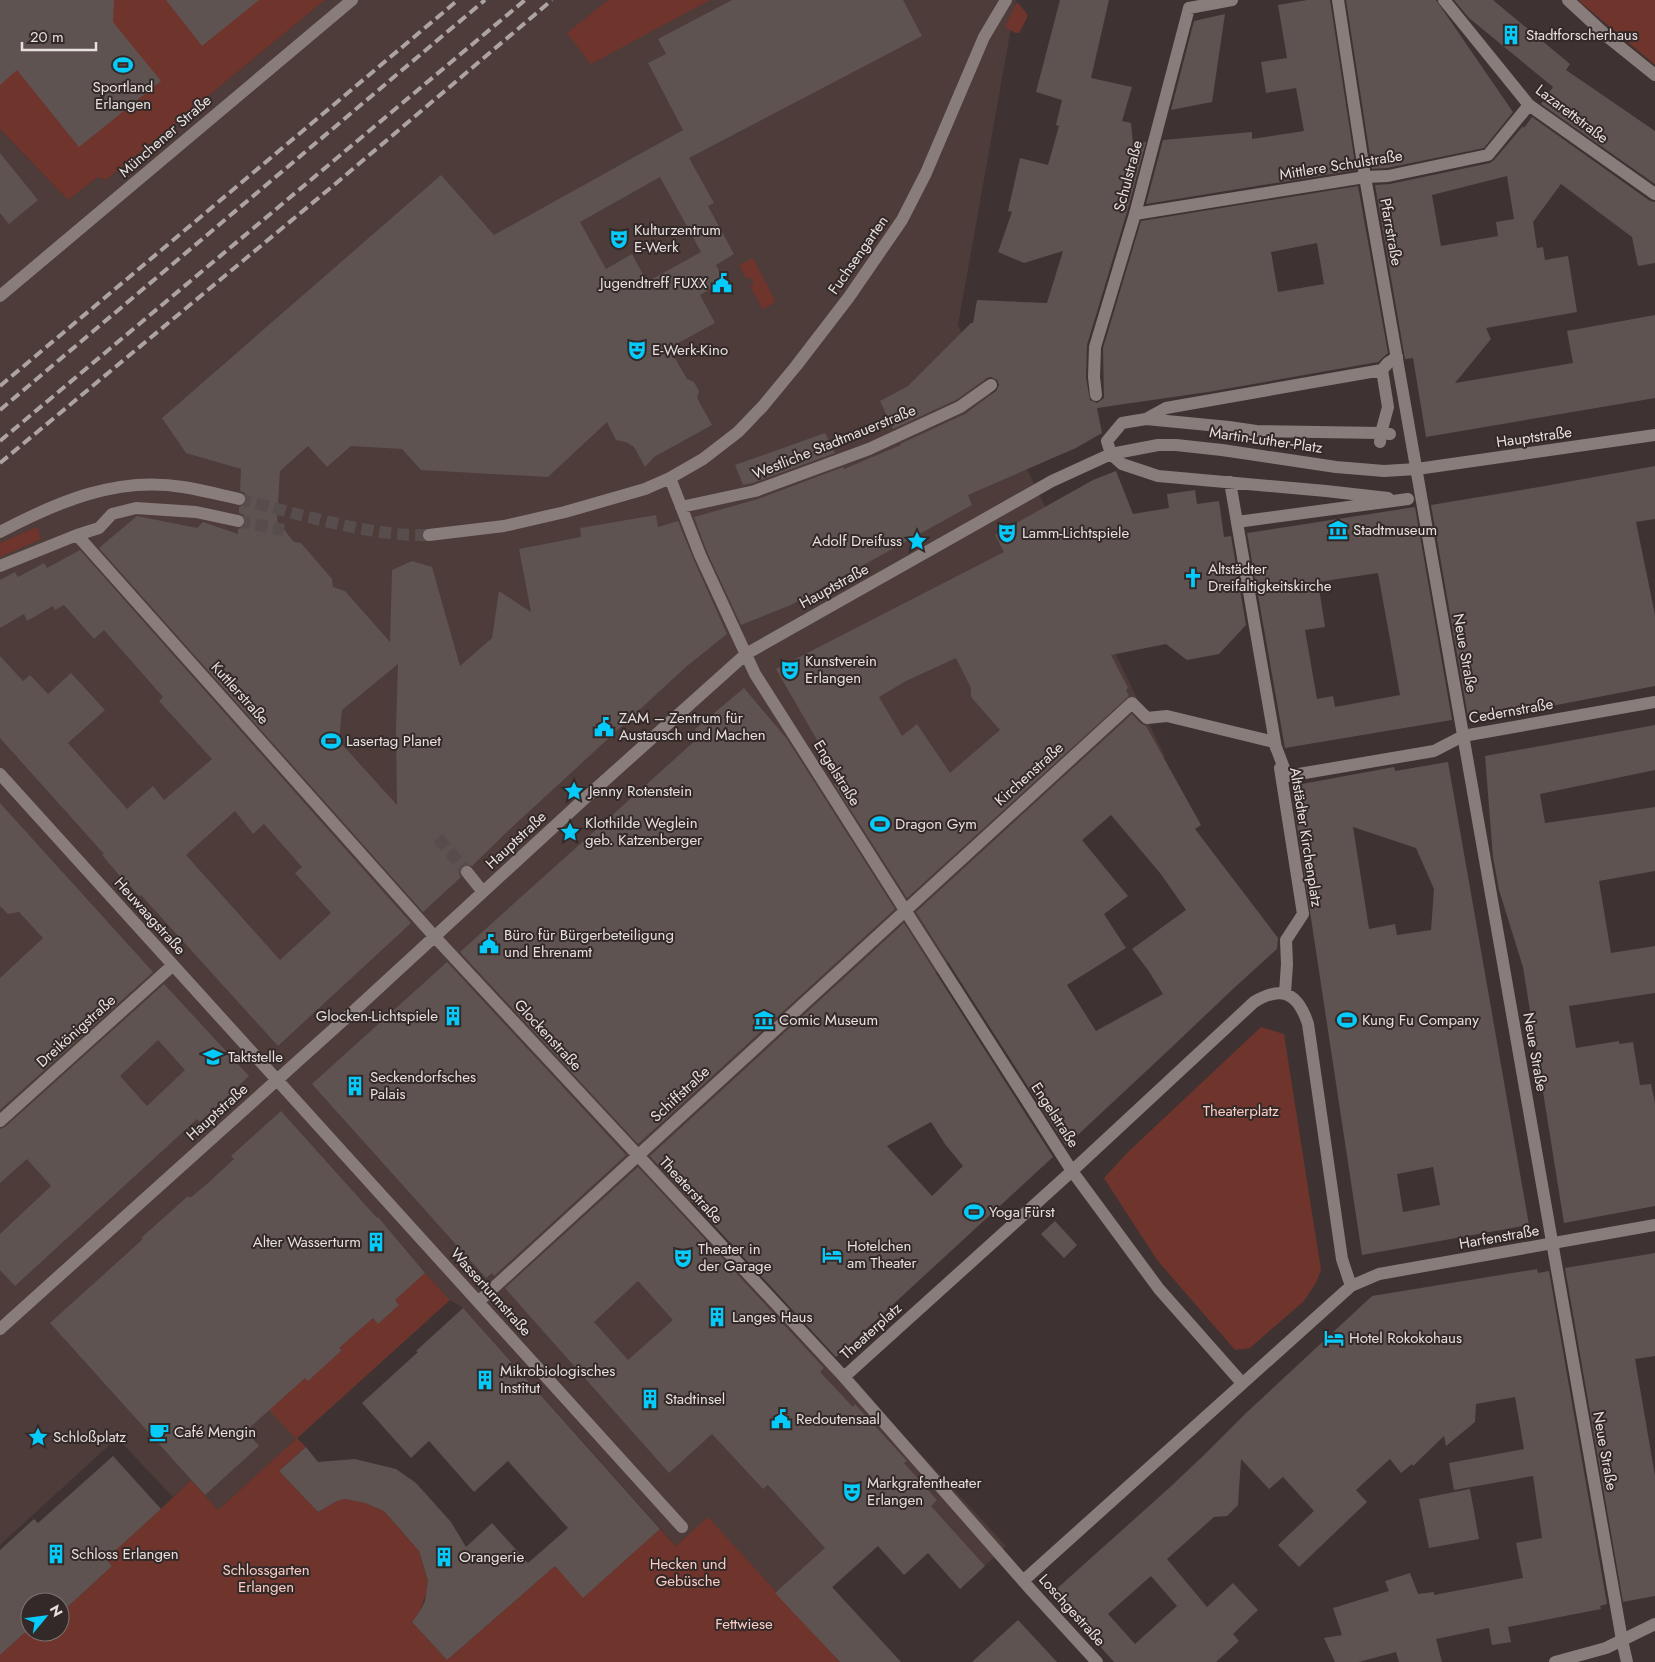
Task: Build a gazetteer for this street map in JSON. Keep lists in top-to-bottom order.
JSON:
{
  "streets": {
    "street": [
      "Lazarettstraße",
      "Münchener Straße",
      "Mittlere Schulstraße",
      "Schulstraße",
      "Pfarrstraße",
      "Fuchsengarten",
      "Hauptstraße",
      "Martin-Luther-Platz",
      "Westliche Stadtmauerstraße",
      "Neue Straße",
      "Kuttlerstraße",
      "Cedernstraße",
      "Engelstraße",
      "Kirchenstraße",
      "Altstädter Kirchenplatz",
      "Heuwaagstraße",
      "Dreikönigstraße",
      "Glockenstraße",
      "Schiffstraße",
      "Theaterstraße",
      "Harfenstraße",
      "Wasserturmstraße",
      "Theaterplatz",
      "Loschgestraße"
    ]
  },
  "crossings": [
    ["Lazarettstraße", "Mittlere Schulstraße"],
    ["Mittlere Schulstraße", "Schulstraße"],
    ["Mittlere Schulstraße", "Pfarrstraße"],
    ["Pfarrstraße", "Hauptstraße"],
    ["Pfarrstraße", "Martin-Luther-Platz"],
    ["Pfarrstraße", "Neue Straße"],
    ["Fuchsengarten", "Engelstraße"],
    ["Hauptstraße", "Martin-Luther-Platz"],
    ["Hauptstraße", "Neue Straße"],
    ["Hauptstraße", "Kuttlerstraße"],
    ["Hauptstraße", "Engelstraße"],
    ["Hauptstraße", "Heuwaagstraße"],
    ["Hauptstraße", "Glockenstraße"],
    ["Hauptstraße", "Wasserturmstraße"],
    ["Martin-Luther-Platz", "Neue Straße"],
    ["Westliche Stadtmauerstraße", "Engelstraße"],
    ["Neue Straße", "Cedernstraße"],
    ["Neue Straße", "Harfenstraße"],
    ["Kuttlerstraße", "Glockenstraße"],
    ["Cedernstraße", "Altstädter Kirchenplatz"],
    ["Engelstraße", "Kirchenstraße"],
    ["Engelstraße", "Schiffstraße"],
    ["Engelstraße", "Theaterplatz"],
    ["Kirchenstraße", "Altstädter Kirchenplatz"],
    ["Kirchenstraße", "Schiffstraße"],
    ["Altstädter Kirchenplatz", "Theaterplatz"],
    ["Heuwaagstraße", "Dreikönigstraße"],
    ["Heuwaagstraße", "Wasserturmstraße"],
    ["Glockenstraße", "Schiffstraße"],
    ["Glockenstraße", "Theaterstraße"],
    ["Schiffstraße", "Theaterstraße"],
    ["Schiffstraße", "Wasserturmstraße"],
    ["Theaterstraße", "Theaterplatz"],
    ["Theaterplatz", "Loschgestraße"]
  ],
  "parks": [
    "Theaterplatz",
    "Hecken und Gebüsche",
    "Schlossgarten Erlangen",
    "Fettwiese"
  ],
  "places": {
    "building": [
      "Stadtforscherhaus",
      "Glocken-Lichtspiele",
      "Seckendorfsches Palais",
      "Alter Wasserturm",
      "Langes Haus",
      "Mikrobiologisches Institut",
      "Stadtinsel",
      "Schloss Erlangen",
      "Orangerie"
    ],
    "sports": [
      "Sportland Erlangen",
      "Lasertag Planet",
      "Dragon Gym",
      "Kung Fu Company",
      "Yoga Fürst"
    ],
    "theatre": [
      "Kulturzentrum E-Werk",
      "E-Werk-Kino",
      "Lamm-Lichtspiele",
      "Kunstverein Erlangen",
      "Theater in der Garage",
      "Markgrafentheater Erlangen"
    ],
    "public building": [
      "Jugendtreff FUXX",
      "ZAM – Zentrum für Austausch und Machen",
      "Büro für Bürgerbeteiligung und Ehrenamt",
      "Redoutensaal"
    ],
    "museum": ["Stadtmuseum", "Comic Museum"],
    "place": [
      "Adolf Dreifuss",
      "Jenny Rotenstein",
      "Klothilde Weglein geb. Katzenberger",
      "Schloßplatz"
    ],
    "church": ["Altstädter Dreifaltigkeitskirche"],
    "school or university": ["Taktstelle"],
    "hotel": ["Hotelchen am Theater", "Hotel Rokokohaus"],
    "cafe": ["Café Mengin"]
  },
  "scale_bar": "20 m",
  "north": "top right"
}
